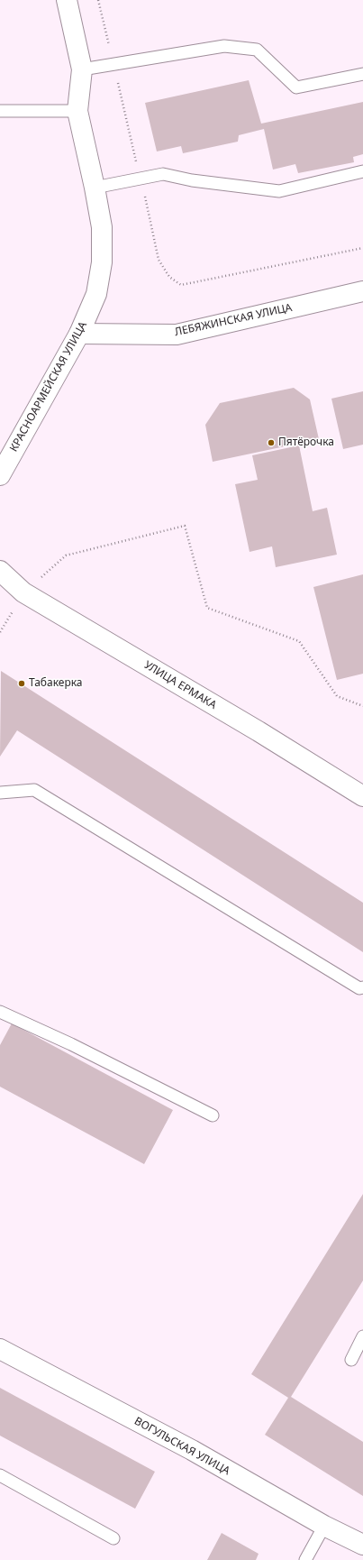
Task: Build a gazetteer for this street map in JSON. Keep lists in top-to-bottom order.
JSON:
{
  "streets": {
    "street": [
      "ЛЕБЯЖИНСКАЯ УЛИЦА",
      "КРАСНОАРМЕЙСКАЯ УЛИЦА",
      "УЛИЦА ЕРМАКА",
      "ВОГУЛЬСКАЯ УЛИЦА"
    ]
  },
  "crossings": [
    ["ЛЕБЯЖИНСКАЯ УЛИЦА", "КРАСНОАРМЕЙСКАЯ УЛИЦА"]
  ],
  "places": ["Пятёрочка", "Табакерка"]
}
